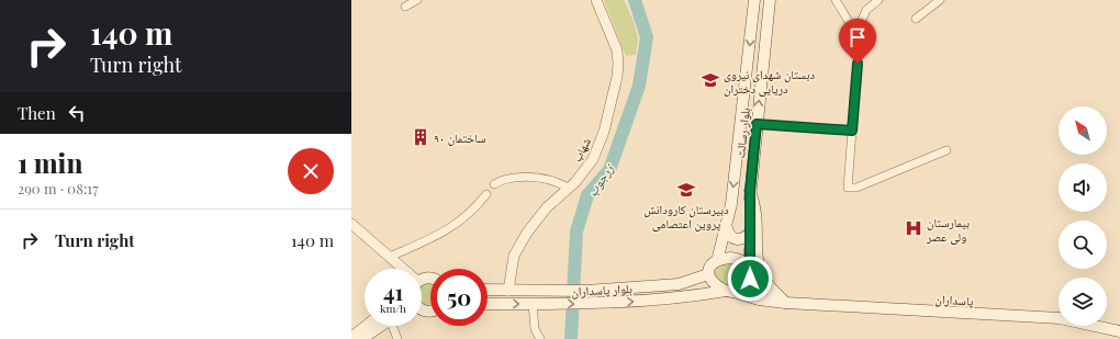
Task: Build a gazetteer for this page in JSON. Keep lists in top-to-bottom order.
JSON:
{
  "streets": {
    "main road": ["بلوار رسالت", "بلوار پاسداران", "پاسداران"],
    "street": ["شهاب"]
  },
  "crossings": [
    ["بلوار رسالت", "بلوار پاسداران"],
    ["بلوار رسالت", "پاسداران"],
    ["شهاب", "بلوار پاسداران"],
    ["بلوار پاسداران", "پاسداران"]
  ],
  "water": ["زرجوب"],
  "places": {
    "school or university": ["دبستان شهدای نیروی دریایی دختران", "دبیرستان کارودانش پروین اعتصامی"],
    "building": ["ساختمان ۹۰"],
    "hospital": ["بیمارستان ولی عصر"]
  },
  "north": "top left",
  "page": {
    "turn": ["140 m", "Turn right"],
    "then": "Then",
    "heading": ["1 min", "290 m · 08:17"],
    "list": [
      {
        "name": "Turn right",
        "value": "140 m"
      }
    ],
    "speed": "41 km/h",
    "limit": "50"
  }
}
